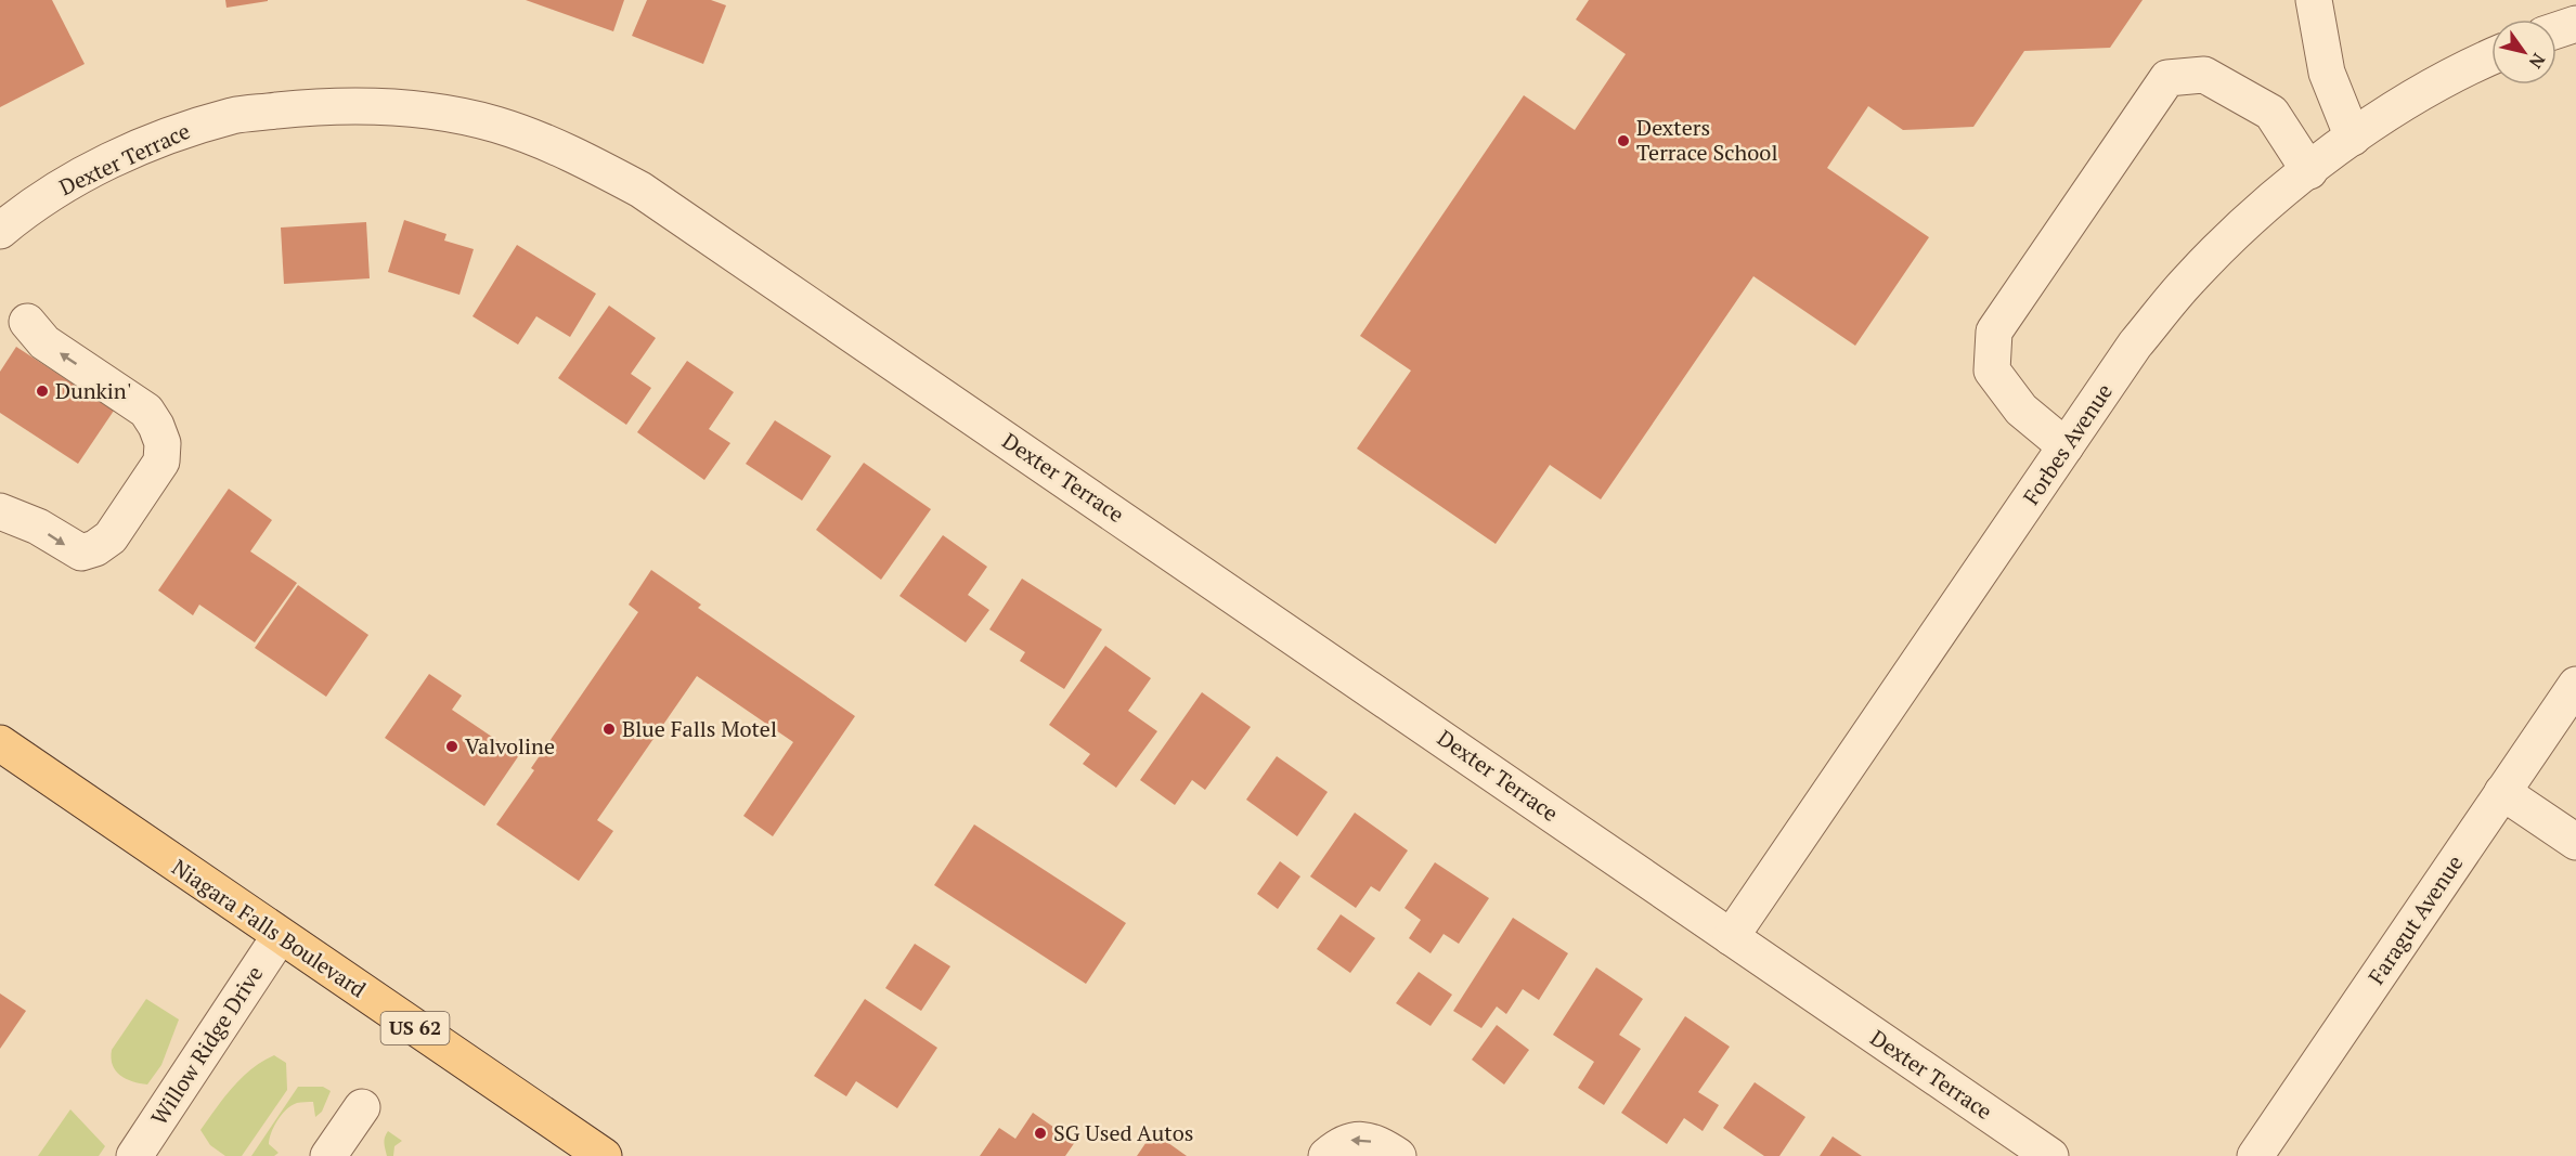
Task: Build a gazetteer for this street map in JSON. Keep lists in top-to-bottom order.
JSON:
{
  "streets": {
    "main road": ["Niagara Falls Boulevard", "US 62"],
    "street": [
      "Dexter Terrace",
      "Forbes Avenue",
      "Faragut Avenue",
      "Willow Ridge Drive"
    ]
  },
  "crossings": [
    ["Dexter Terrace", "Forbes Avenue"],
    ["Niagara Falls Boulevard", "Willow Ridge Drive"]
  ],
  "places": [
    "Dexters Terrace School",
    "Dunkin'",
    "Blue Falls Motel",
    "Valvoline",
    "SG Used Autos"
  ],
  "north": "bottom right"
}
